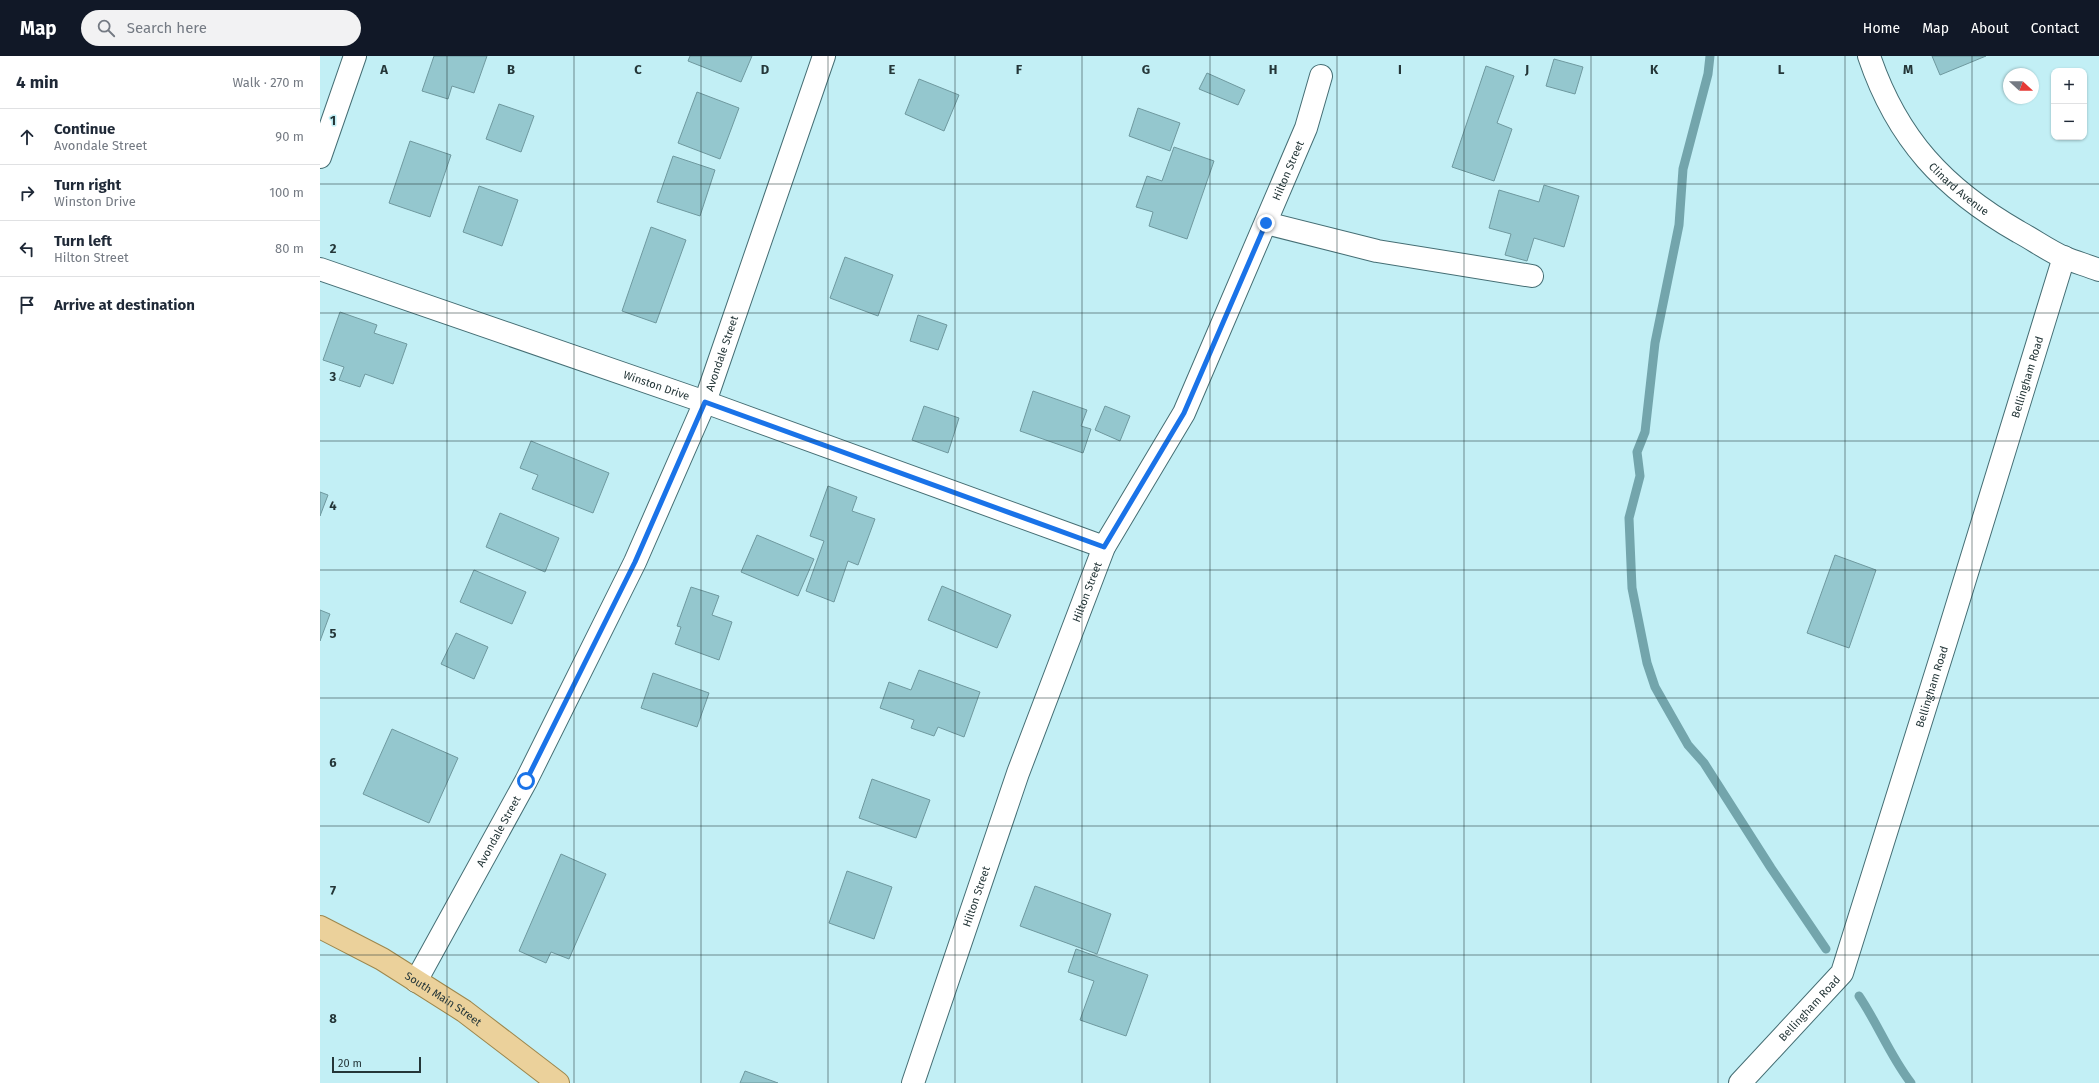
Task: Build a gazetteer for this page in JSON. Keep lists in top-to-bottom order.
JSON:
{
  "streets": {
    "main road": ["South Main Street"],
    "street": [
      "Hilton Street",
      "Clinard Avenue",
      "Avondale Street",
      "Bellingham Road",
      "Winston Drive"
    ]
  },
  "crossings": [
    ["Hilton Street", "Winston Drive"],
    ["Clinard Avenue", "Bellingham Road"],
    ["Avondale Street", "Winston Drive"],
    ["Avondale Street", "South Main Street"]
  ],
  "scale_bar": "20 m",
  "north": "right",
  "page": {
    "header": "Map",
    "search": "Search here",
    "nav": [
      "Home",
      "Map",
      "About",
      "Contact"
    ],
    "heading": ["4 min", "Walk · 270 m"],
    "map_buttons": ["+", "−"],
    "list": [
      ["Continue", "Avondale Street", "90 m"],
      ["Turn right", "Winston Drive", "100 m"],
      ["Turn left", "Hilton Street", "80 m"],
      "Arrive at destination"
    ],
    "scale": "20 m"
  },
  "grid": {
    "columns": [
      "A",
      "B",
      "C",
      "D",
      "E",
      "F",
      "G",
      "H",
      "I",
      "J",
      "K",
      "L",
      "M"
    ],
    "rows": [
      "1",
      "2",
      "3",
      "4",
      "5",
      "6",
      "7",
      "8"
    ]
  }
}
